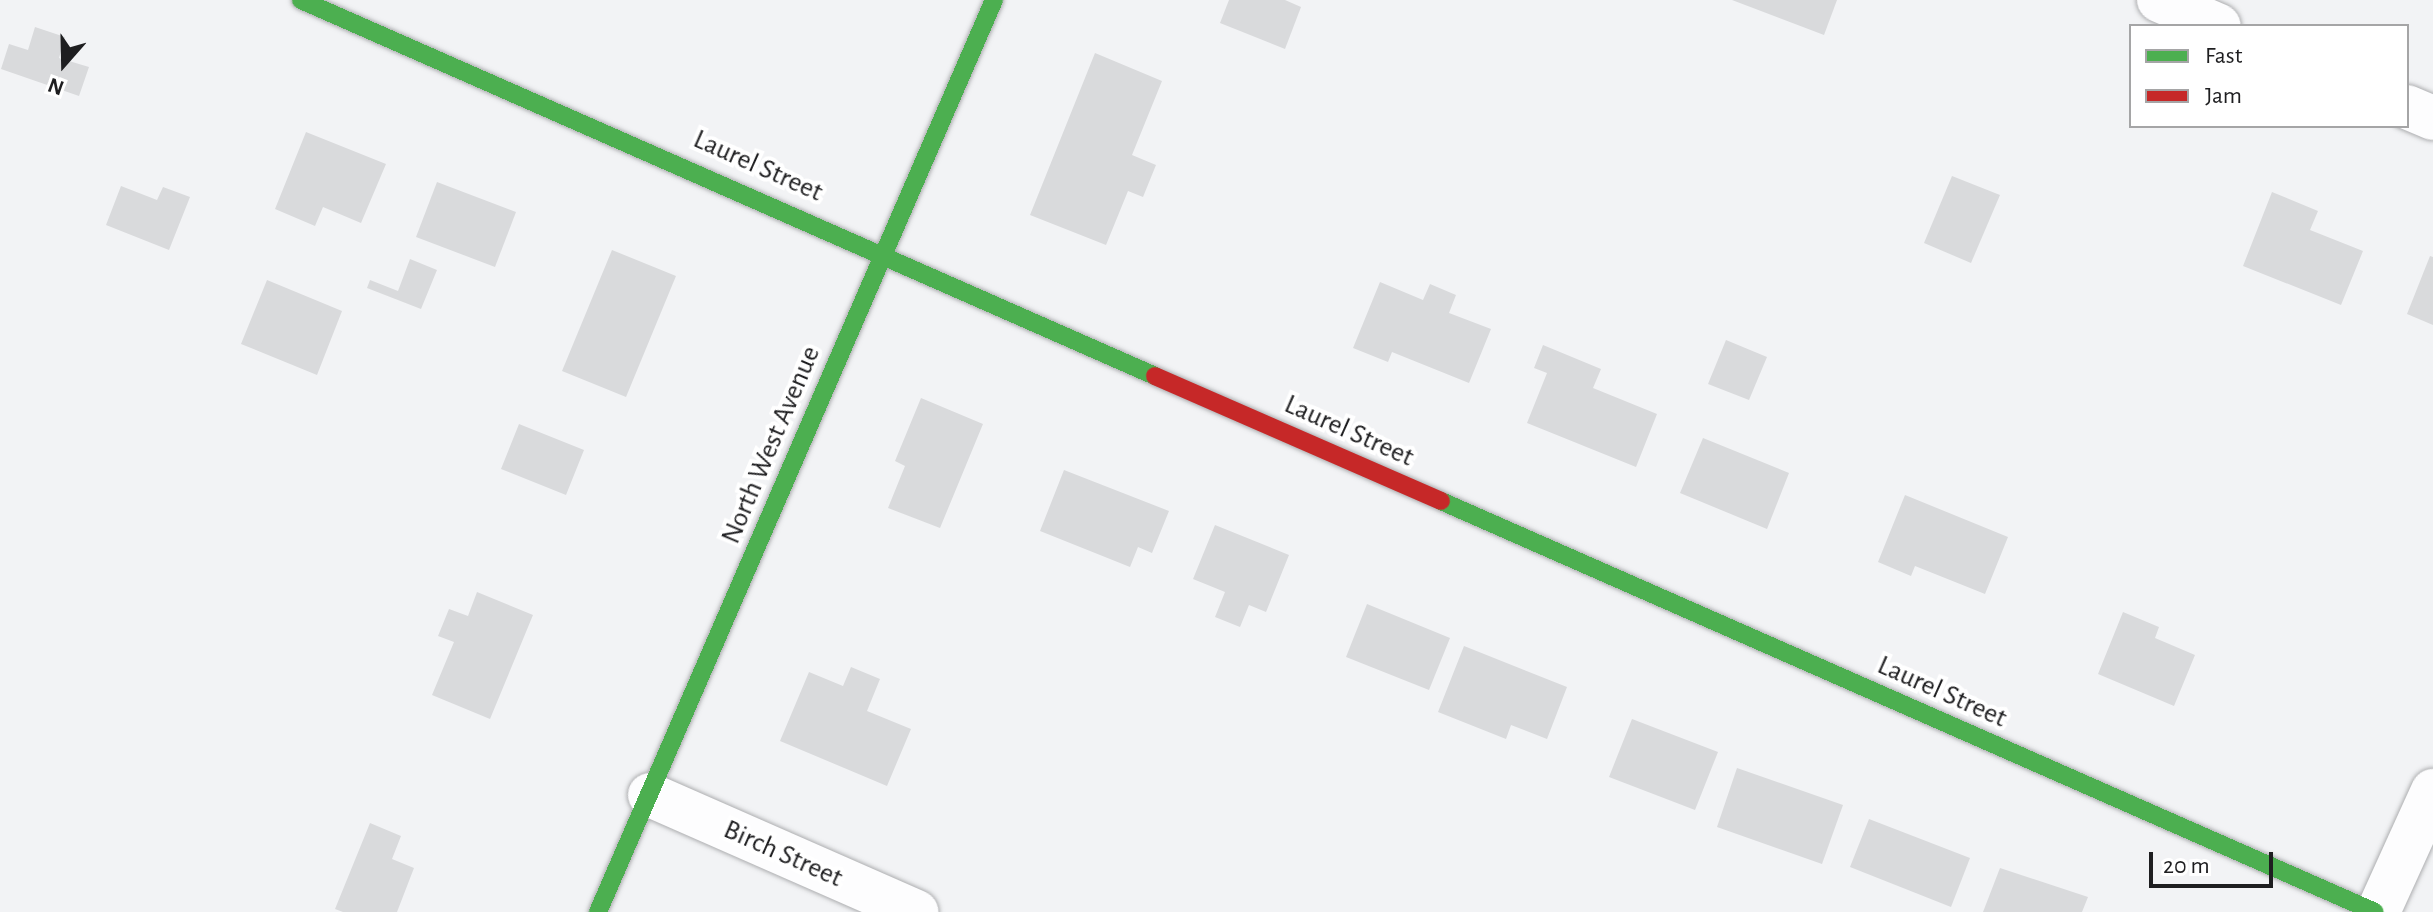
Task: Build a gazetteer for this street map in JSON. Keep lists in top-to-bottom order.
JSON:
{
  "streets": {
    "street": ["Laurel Street", "North West Avenue", "Birch Street"]
  },
  "crossings": [
    ["Laurel Street", "North West Avenue"],
    ["North West Avenue", "Birch Street"]
  ],
  "legend": ["Fast", "Jam"],
  "scale_bar": "20 m",
  "north": "bottom"
}
